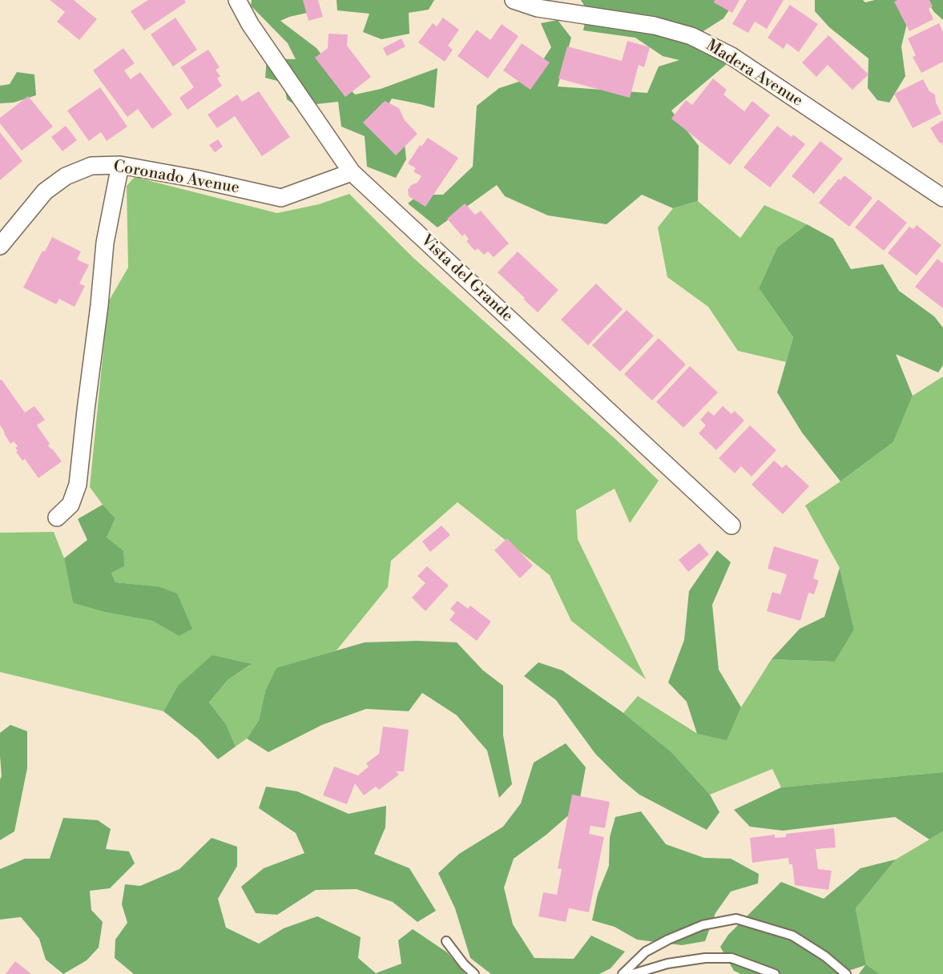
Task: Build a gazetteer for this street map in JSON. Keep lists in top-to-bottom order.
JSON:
{
  "streets": {
    "street": ["Madera Avenue", "Coronado Avenue", "Vista del Grande"]
  },
  "crossings": [
    ["Coronado Avenue", "Vista del Grande"]
  ]
}
